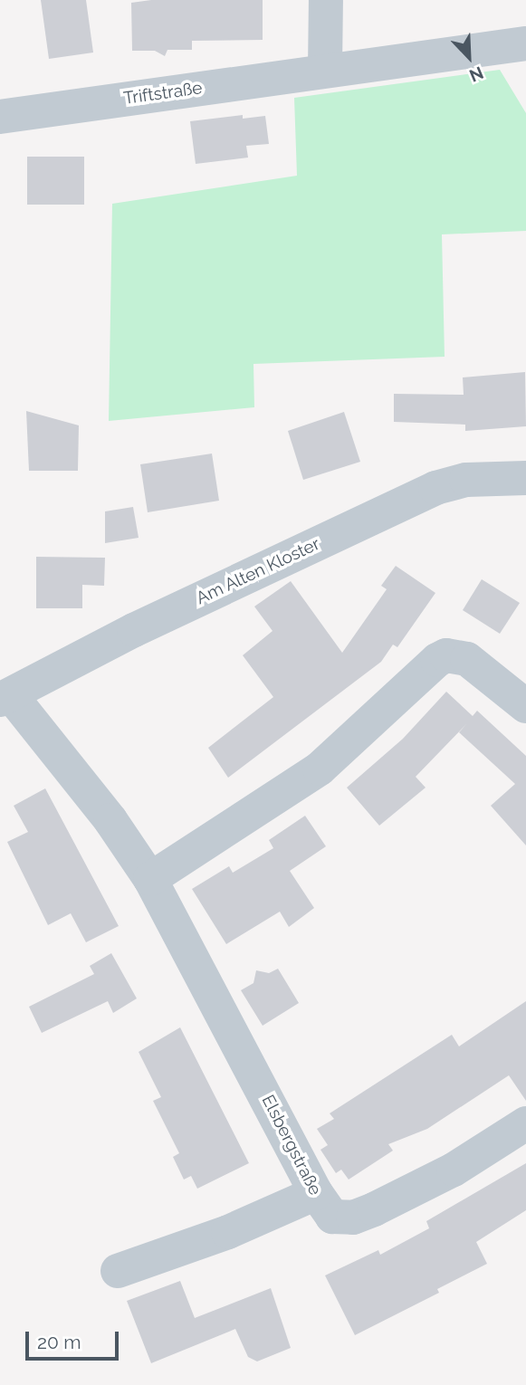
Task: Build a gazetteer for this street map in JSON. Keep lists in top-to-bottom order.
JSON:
{
  "streets": {
    "street": ["Triftstraße", "Am Alten Kloster", "Elsbergstraße"]
  },
  "crossings": [
    ["Am Alten Kloster", "Elsbergstraße"]
  ],
  "scale_bar": "20 m",
  "north": "bottom right"
}
